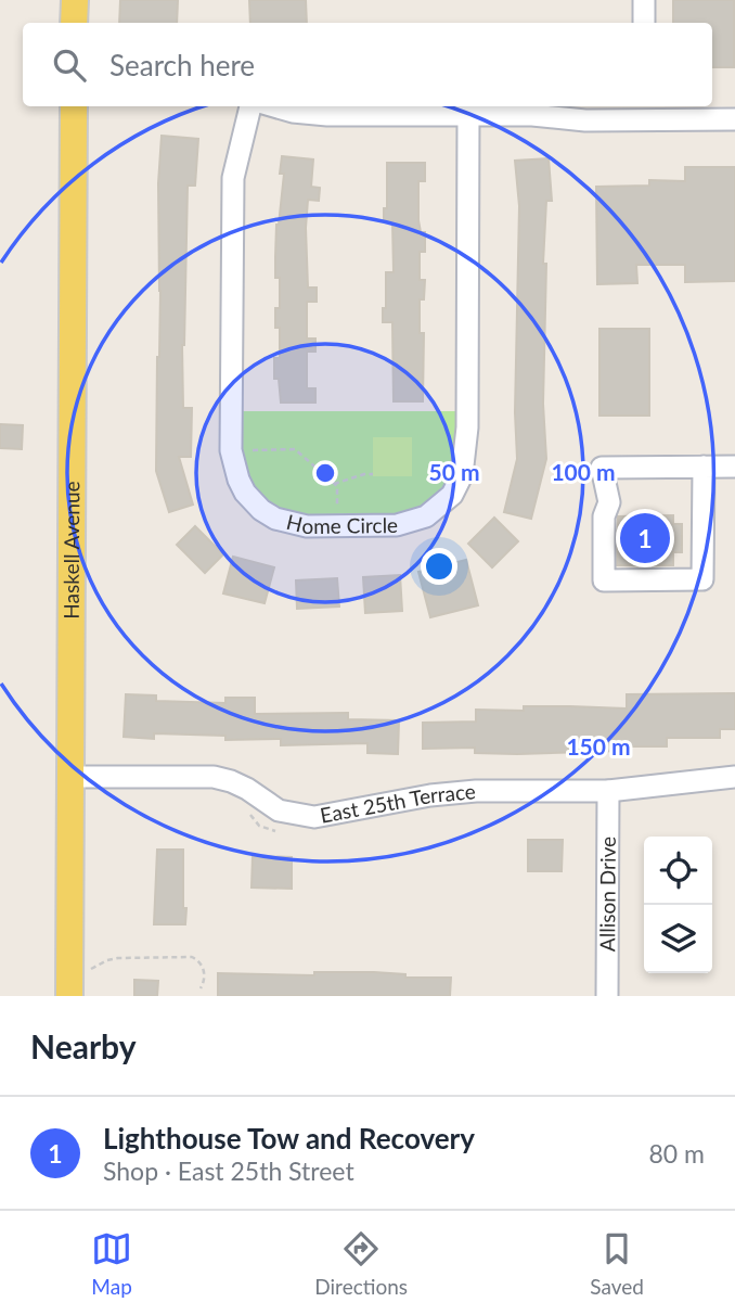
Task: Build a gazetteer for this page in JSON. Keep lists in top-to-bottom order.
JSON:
{
  "streets": {
    "main road": ["Haskell Avenue"],
    "street": ["Home Circle", "East 25th Terrace", "Allison Drive"]
  },
  "crossings": [
    ["Haskell Avenue", "East 25th Terrace"],
    ["East 25th Terrace", "Allison Drive"]
  ],
  "page": {
    "search": "Search here",
    "pins": "1",
    "heading": "Nearby",
    "list": [
      {
        "mark": "1",
        "name": "Lighthouse Tow and Recovery",
        "note": "Shop · East 25th Street",
        "value": "80 m"
      }
    ],
    "nav": ["Map", "Directions", "Saved"]
  },
  "rings": ["50 m", "100 m", "150 m"]
}
